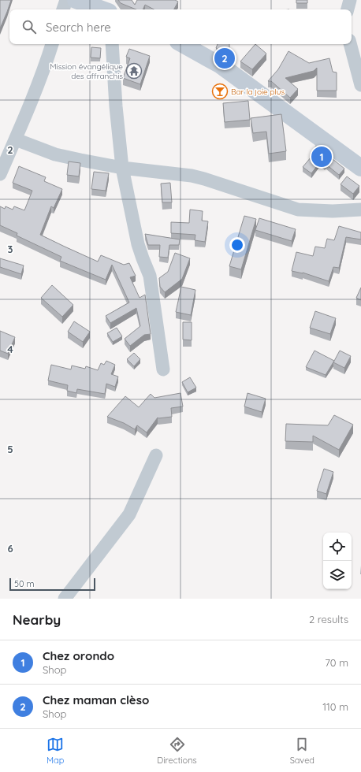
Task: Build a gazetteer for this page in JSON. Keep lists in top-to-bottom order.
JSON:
{
  "places": {
    "temple": ["Mission évangélique des affranchis"],
    "bar": ["Bar la joie plus"]
  },
  "scale_bar": "50 m",
  "page": {
    "search": "Search here",
    "pins": ["2", "1"],
    "scale": "50 m",
    "heading": ["Nearby", "2 results"],
    "list": [
      {
        "mark": "1",
        "name": "Chez orondo",
        "note": "Shop",
        "value": "70 m"
      },
      {
        "mark": "2",
        "name": "Chez maman clèso",
        "note": "Shop",
        "value": "110 m"
      }
    ],
    "nav": ["Map", "Directions", "Saved"]
  },
  "grid": {
    "rows": [
      "2",
      "3",
      "4",
      "5",
      "6"
    ]
  }
}
